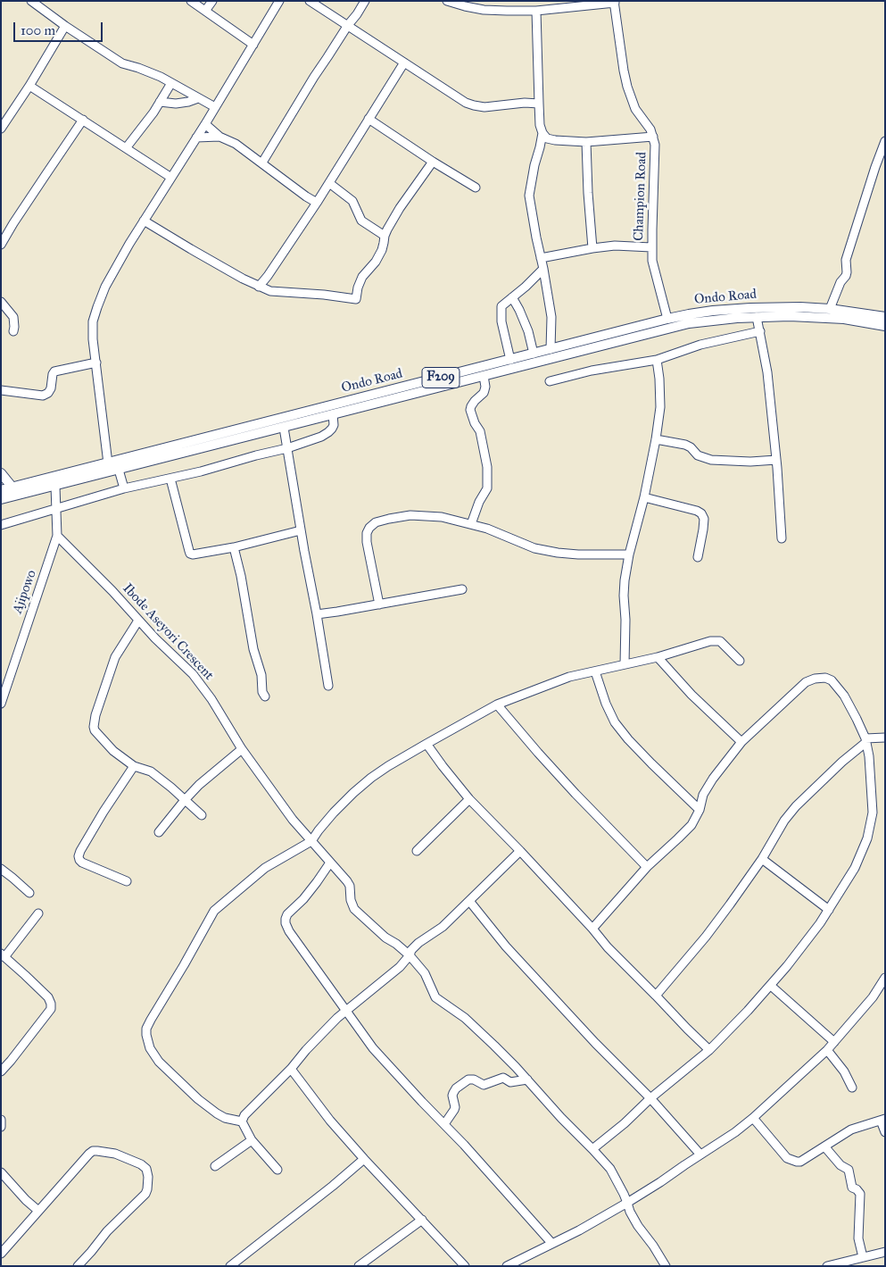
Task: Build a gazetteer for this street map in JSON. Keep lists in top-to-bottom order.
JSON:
{
  "streets": {
    "main road": ["Ondo Road", "F209"],
    "street": ["Champion Road", "Ajipowo", "Ibode Aseyori Crescent"]
  },
  "crossings": [
    ["Champion Road", "Ondo Road"],
    ["Ondo Road", "Ajipowo"],
    ["Ajipowo", "Ibode Aseyori Crescent"]
  ],
  "scale_bar": "100 m"
}
